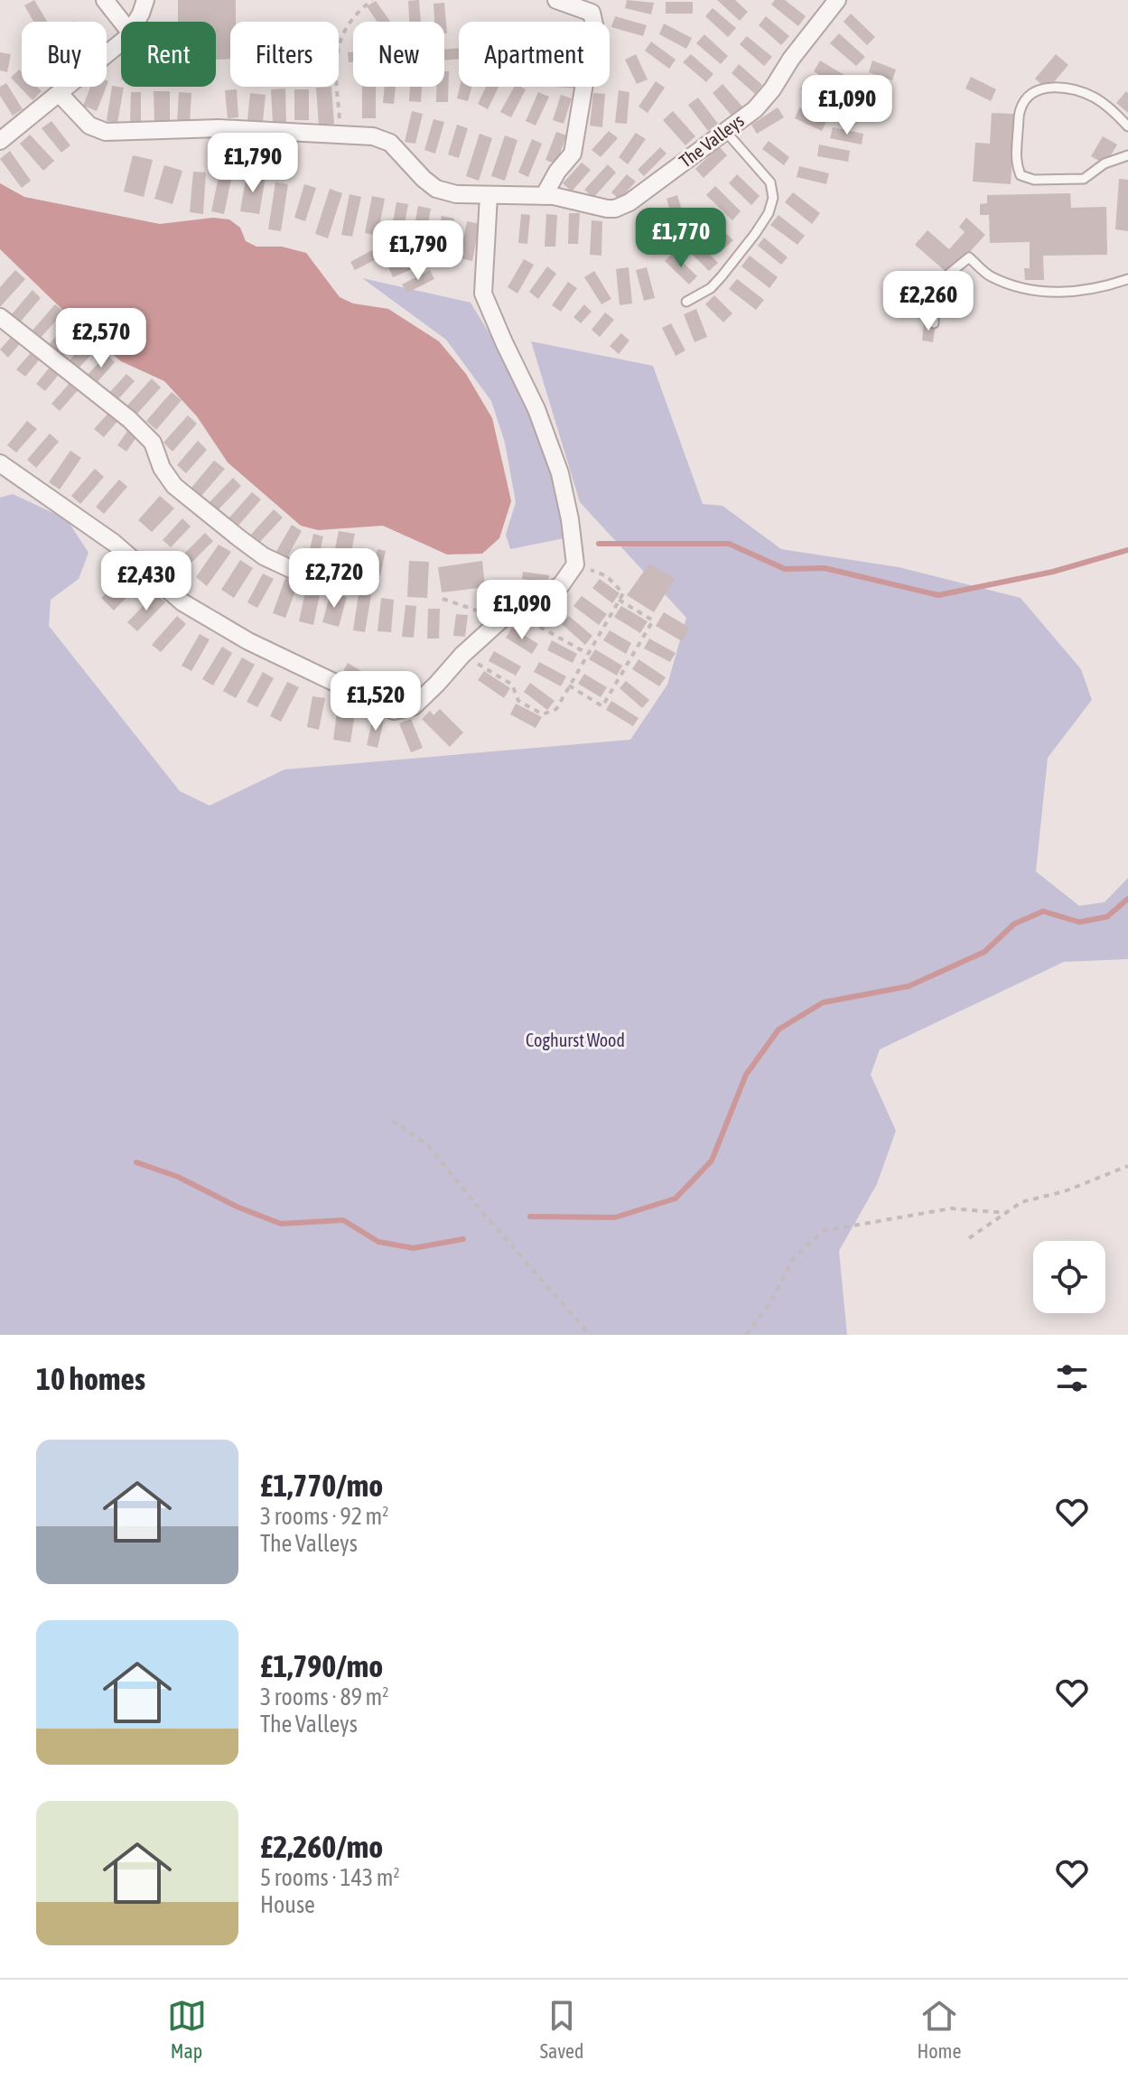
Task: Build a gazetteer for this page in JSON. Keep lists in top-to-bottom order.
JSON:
{
  "streets": {
    "street": ["The Valleys"]
  },
  "parks": ["Coghurst Wood"],
  "page": {
    "chip": [
      "Buy",
      "Rent",
      "Filters",
      "New",
      "Apartment"
    ],
    "price": [
      "£1,090",
      "£1,790",
      "£1,770",
      "£1,790",
      "£2,260",
      "£2,570",
      "£2,720",
      "£2,430",
      "£1,090",
      "£1,520"
    ],
    "heading": "10 homes",
    "list": [
      {
        "name": "£1,770/mo",
        "note": "3 rooms · 92 m² · The Valleys"
      },
      {
        "name": "£1,790/mo",
        "note": "3 rooms · 89 m² · The Valleys"
      },
      {
        "name": "£2,260/mo",
        "note": "5 rooms · 143 m² · House"
      }
    ],
    "tabs": ["Map", "Saved", "Home"]
  }
}
